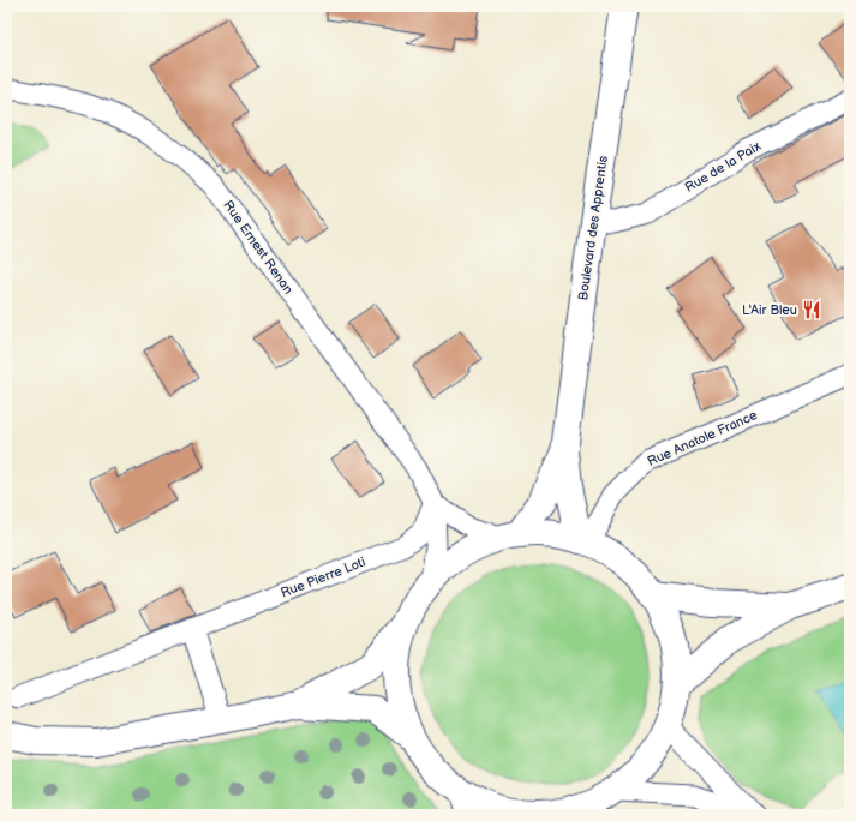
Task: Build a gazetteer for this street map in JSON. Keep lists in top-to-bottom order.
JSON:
{
  "streets": {
    "main road": ["Boulevard des Apprentis"],
    "street": [
      "Rue de la Paix",
      "Rue Ernest Renan",
      "Rue Anatole France",
      "Rue Pierre Loti"
    ]
  },
  "crossings": [
    ["Rue de la Paix", "Boulevard des Apprentis"],
    ["Boulevard des Apprentis", "Rue Anatole France"],
    ["Rue Ernest Renan", "Rue Pierre Loti"]
  ],
  "places": {
    "restaurant": ["L'Air Bleu"]
  }
}
